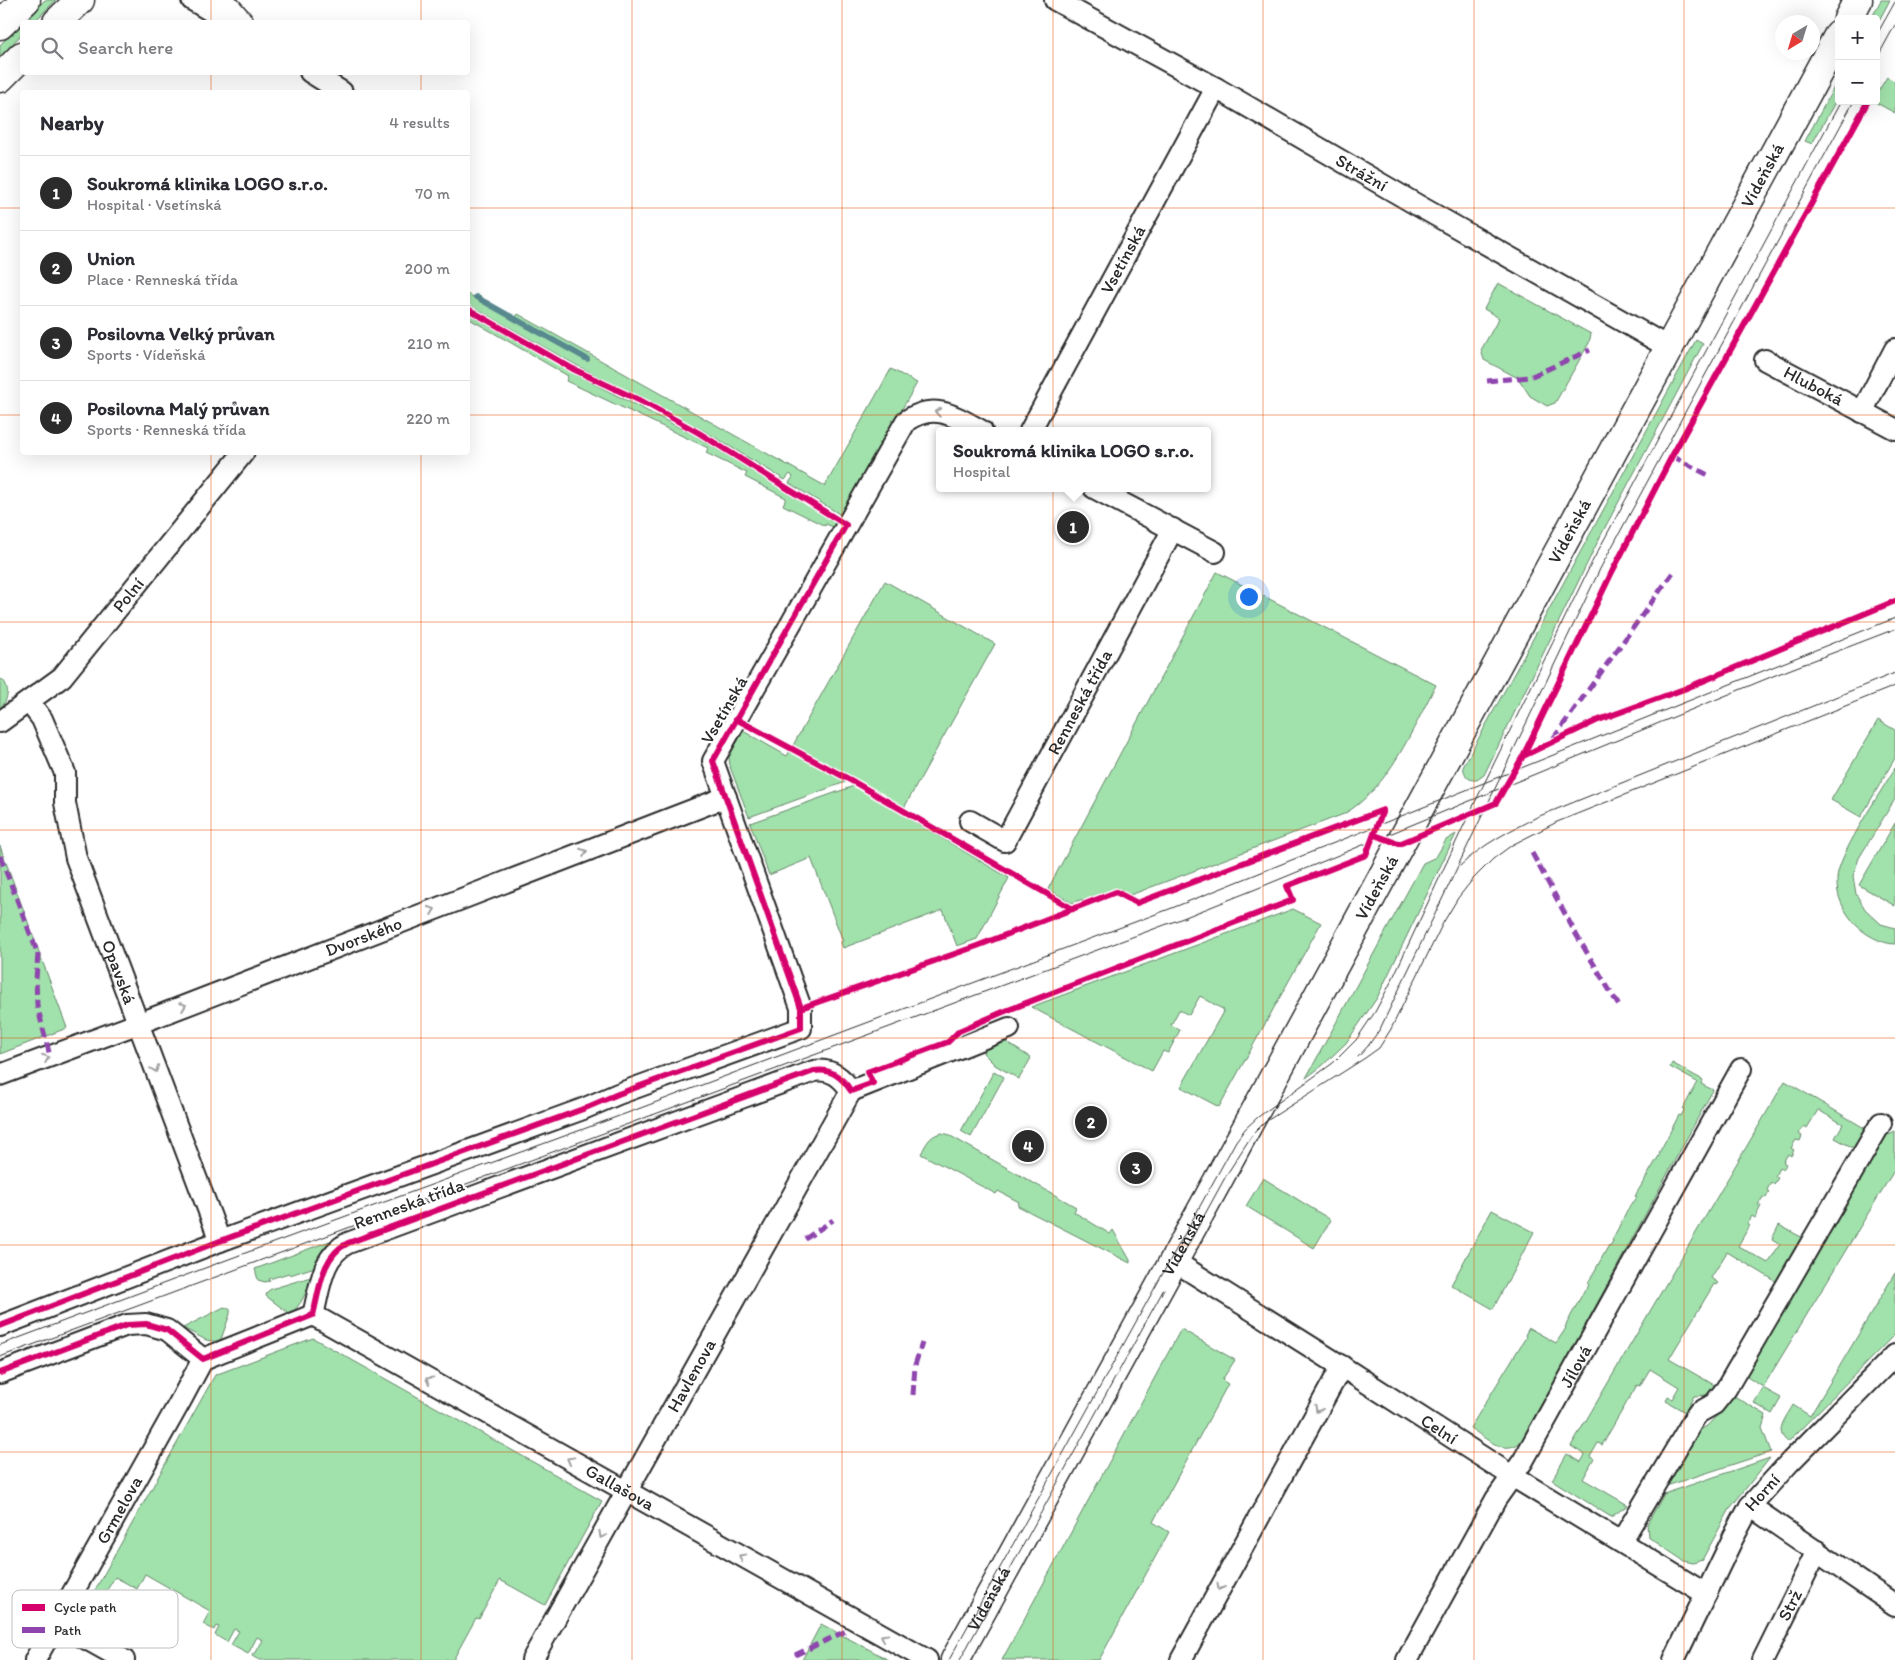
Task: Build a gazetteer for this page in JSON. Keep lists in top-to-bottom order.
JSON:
{
  "streets": {
    "main road": ["Vídeňská"],
    "street": [
      "Strážní",
      "Vsetínská",
      "Hluboká",
      "Polní",
      "Renneská třída",
      "Dvorského",
      "Opavská",
      "Jílová",
      "Havlenova",
      "Celní",
      "Gallašova",
      "Horní",
      "Grmelova",
      "Strž"
    ]
  },
  "crossings": [
    ["Strážní", "Vídeňská"],
    ["Strážní", "Vsetínská"],
    ["Vídeňská", "Celní"],
    ["Vsetínská", "Renneská třída"],
    ["Vsetínská", "Dvorského"],
    ["Polní", "Opavská"],
    ["Renneská třída", "Opavská"],
    ["Renneská třída", "Havlenova"],
    ["Renneská třída", "Gallašova"],
    ["Dvorského", "Opavská"],
    ["Jílová", "Celní"],
    ["Havlenova", "Gallašova"],
    ["Celní", "Horní"]
  ],
  "one_way": [
    "Vsetínská",
    "Dvorského",
    "Opavská",
    "Gallašova"
  ],
  "legend": ["Cycle path", "Path"],
  "north": "bottom left",
  "page": {
    "map_buttons": ["+", "−"],
    "search": "Search here",
    "heading": ["Nearby", "4 results"],
    "list": [
      {
        "mark": "1",
        "name": "Soukromá klinika LOGO s.r.o.",
        "note": "Hospital · Vsetínská",
        "value": "70 m"
      },
      {
        "mark": "2",
        "name": "Union",
        "note": "Place · Renneská třída",
        "value": "200 m"
      },
      {
        "mark": "3",
        "name": "Posilovna Velký průvan",
        "note": "Sports · Vídeňská",
        "value": "210 m"
      },
      {
        "mark": "4",
        "name": "Posilovna Malý průvan",
        "note": "Sports · Renneská třída",
        "value": "220 m"
      }
    ],
    "popup": ["Soukromá klinika LOGO s.r.o.", "Hospital"],
    "pins": [
      "1",
      "2",
      "4",
      "3"
    ]
  }
}
